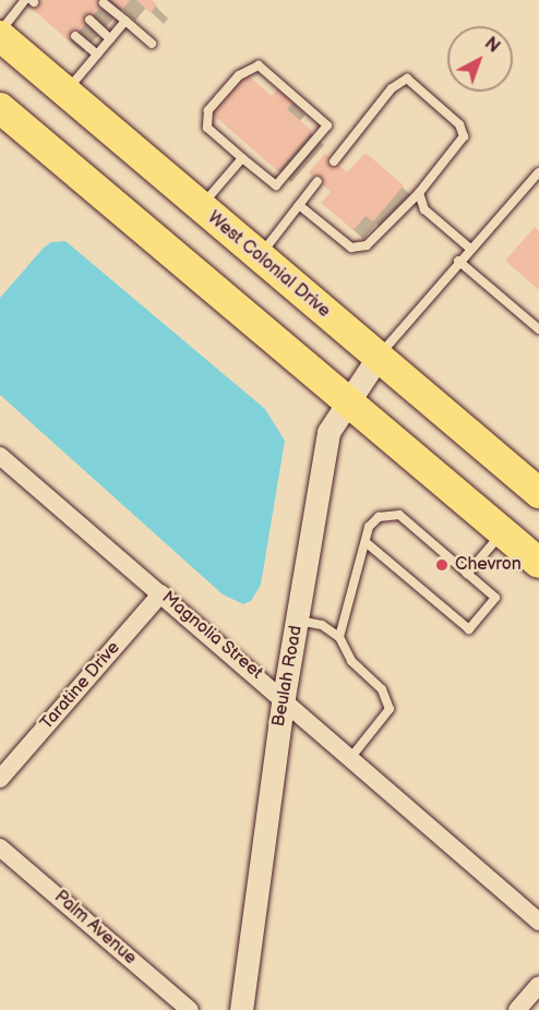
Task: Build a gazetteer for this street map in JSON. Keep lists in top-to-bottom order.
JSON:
{
  "streets": {
    "highway": ["West Colonial Drive"],
    "street": [
      "Magnolia Street",
      "Beulah Road",
      "Taratine Drive",
      "Palm Avenue"
    ]
  },
  "crossings": [
    ["West Colonial Drive", "Beulah Road"],
    ["Magnolia Street", "Beulah Road"],
    ["Magnolia Street", "Taratine Drive"]
  ],
  "places": ["Chevron"],
  "north": "top right"
}
